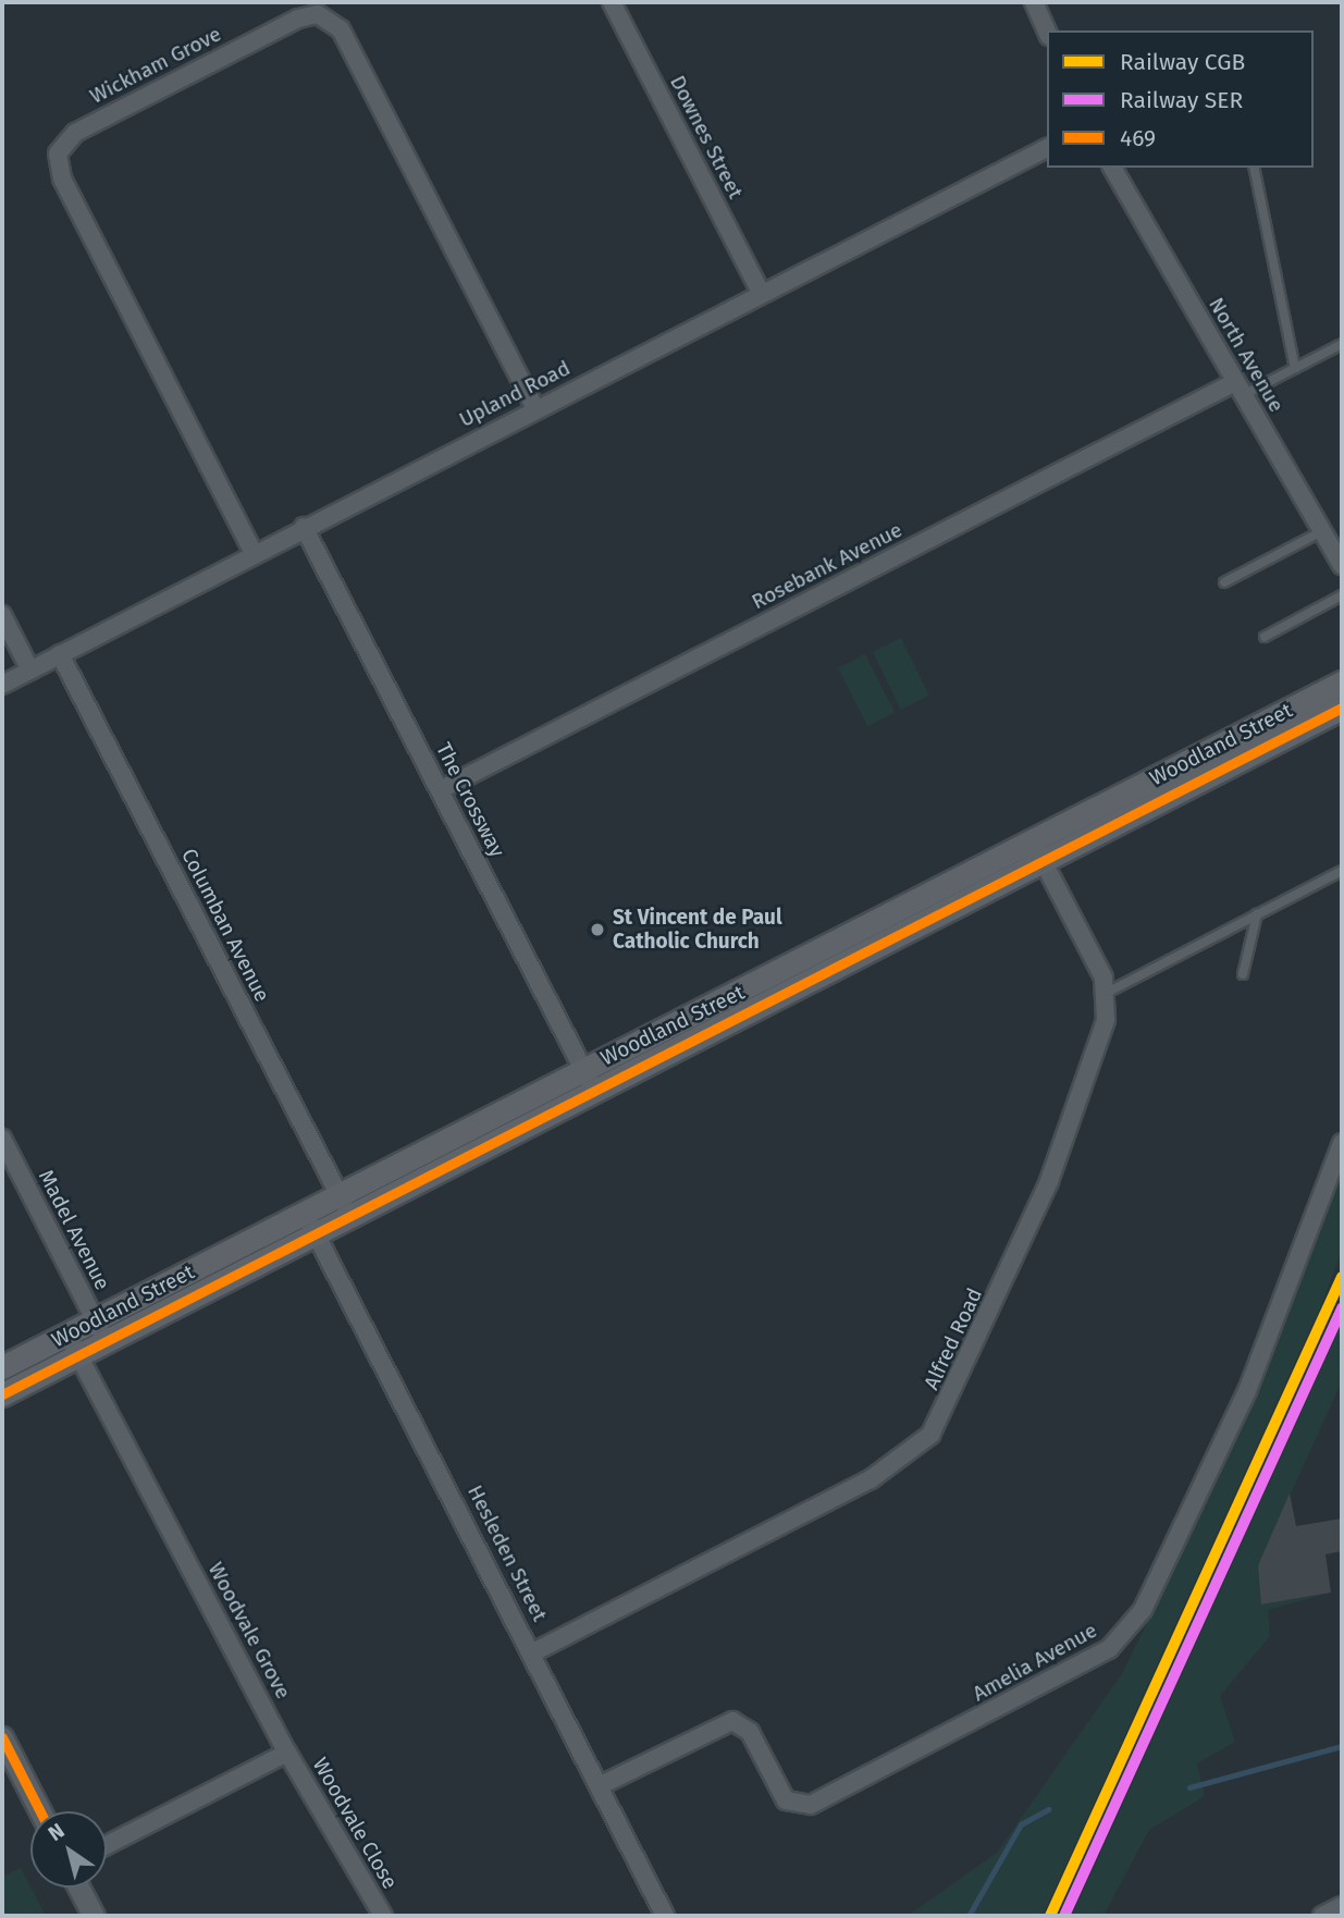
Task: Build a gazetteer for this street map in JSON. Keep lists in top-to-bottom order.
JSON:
{
  "streets": {
    "main road": ["Woodland Street"],
    "street": [
      "Wickham Grove",
      "Downes Street",
      "North Avenue",
      "Upland Road",
      "Rosebank Avenue",
      "The Crossway",
      "Columban Avenue",
      "Madel Avenue",
      "Alfred Road",
      "Hesleden Street",
      "Woodvale Grove",
      "Amelia Avenue",
      "Woodvale Close"
    ]
  },
  "crossings": [
    ["Wickham Grove", "Upland Road"],
    ["Downes Street", "Upland Road"],
    ["North Avenue", "Rosebank Avenue"],
    ["Upland Road", "The Crossway"],
    ["Upland Road", "Columban Avenue"],
    ["Rosebank Avenue", "The Crossway"],
    ["Woodland Street", "The Crossway"],
    ["Woodland Street", "Columban Avenue"],
    ["Woodland Street", "Madel Avenue"],
    ["Woodland Street", "Hesleden Street"],
    ["Woodland Street", "Woodvale Grove"],
    ["Alfred Road", "Hesleden Street"],
    ["Hesleden Street", "Amelia Avenue"],
    ["Woodvale Grove", "Woodvale Close"]
  ],
  "places": ["St Vincent de Paul Catholic Church"],
  "lines": ["transit line 469", "rail line CGB", "rail line SER"],
  "legend": ["Railway CGB", "Railway SER", "469"],
  "north": "top left"
}
